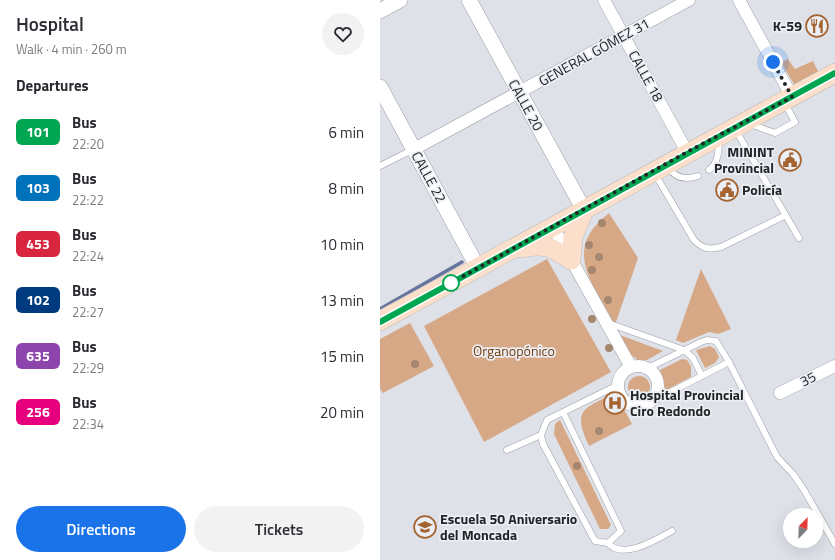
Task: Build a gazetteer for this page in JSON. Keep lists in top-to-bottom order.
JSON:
{
  "streets": {
    "street": [
      "GENERAL GÓMEZ 31",
      "CALLE 18",
      "CALLE 20",
      "CALLE 22",
      "35"
    ]
  },
  "crossings": [
    ["GENERAL GÓMEZ 31", "CALLE 18"],
    ["GENERAL GÓMEZ 31", "CALLE 20"],
    ["GENERAL GÓMEZ 31", "CALLE 22"]
  ],
  "parks": ["Organopónico"],
  "places": {
    "restaurant": ["K-59"],
    "public building": ["MININT Provincial", "Policía"],
    "hospital": ["Hospital Provincial Ciro Redondo"],
    "school or university": ["Escuela 50 Aniversario del Moncada"]
  },
  "lines": ["bus line 101"],
  "north": "top right",
  "page": {
    "heading": [
      ["Hospital", "Walk · 4 min · 260 m"],
      "Departures"
    ],
    "list": [
      {
        "mark": "101",
        "name": "Bus",
        "note": "22:20",
        "value": "6 min"
      },
      {
        "mark": "103",
        "name": "Bus",
        "note": "22:22",
        "value": "8 min"
      },
      {
        "mark": "453",
        "name": "Bus",
        "note": "22:24",
        "value": "10 min"
      },
      {
        "mark": "102",
        "name": "Bus",
        "note": "22:27",
        "value": "13 min"
      },
      {
        "mark": "635",
        "name": "Bus",
        "note": "22:29",
        "value": "15 min"
      },
      {
        "mark": "256",
        "name": "Bus",
        "note": "22:34",
        "value": "20 min"
      }
    ],
    "buttons": ["Directions", "Tickets"]
  }
}
